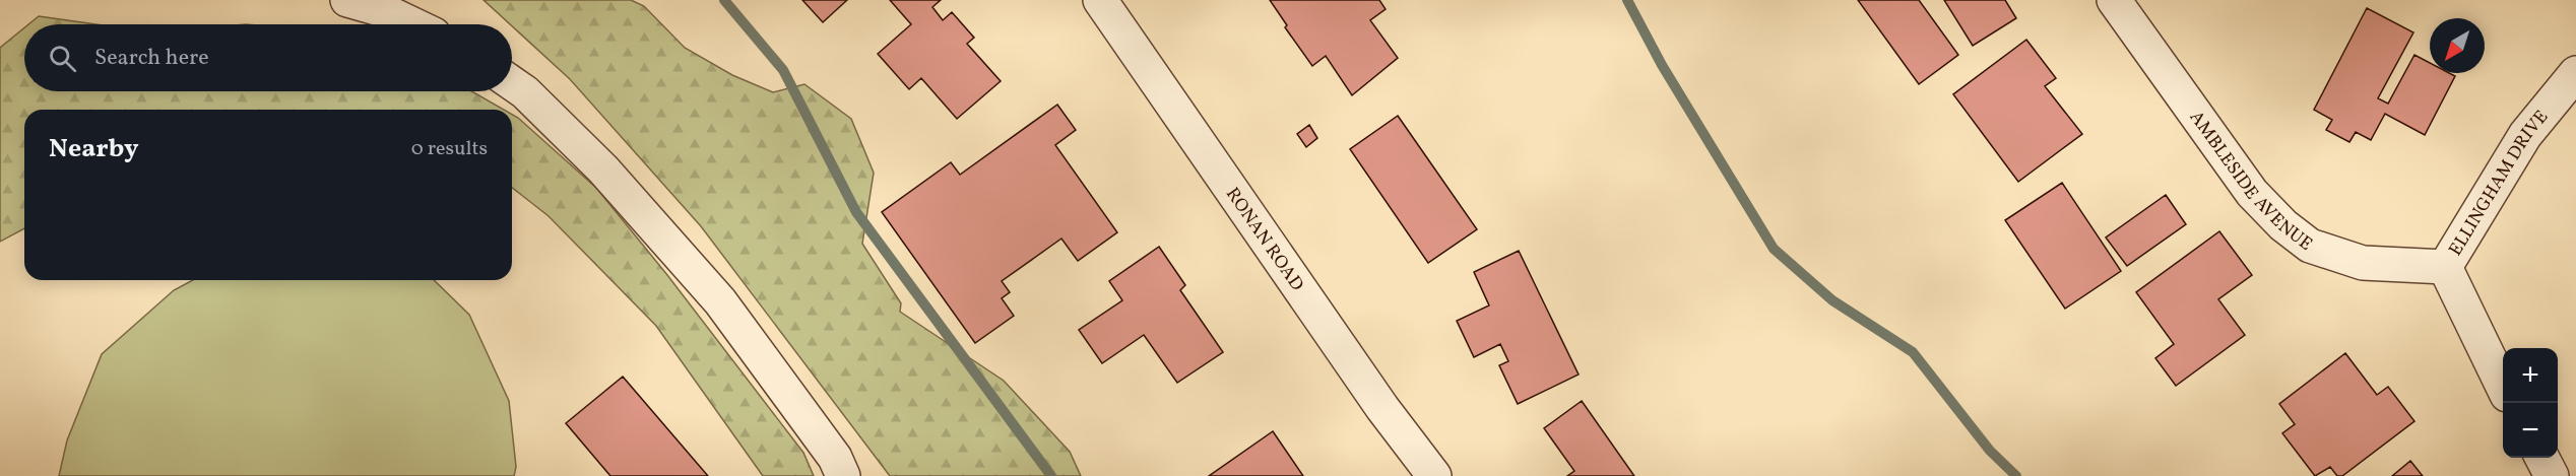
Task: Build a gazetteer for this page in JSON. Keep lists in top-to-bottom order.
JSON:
{
  "streets": {
    "street": ["AMBLESIDE AVENUE", "ELLINGHAM DRIVE", "RONAN ROAD"]
  },
  "crossings": [
    ["AMBLESIDE AVENUE", "ELLINGHAM DRIVE"]
  ],
  "north": "bottom left",
  "page": {
    "search": "Search here",
    "heading": ["Nearby", "0 results"],
    "map_buttons": ["+", "−"]
  }
}
